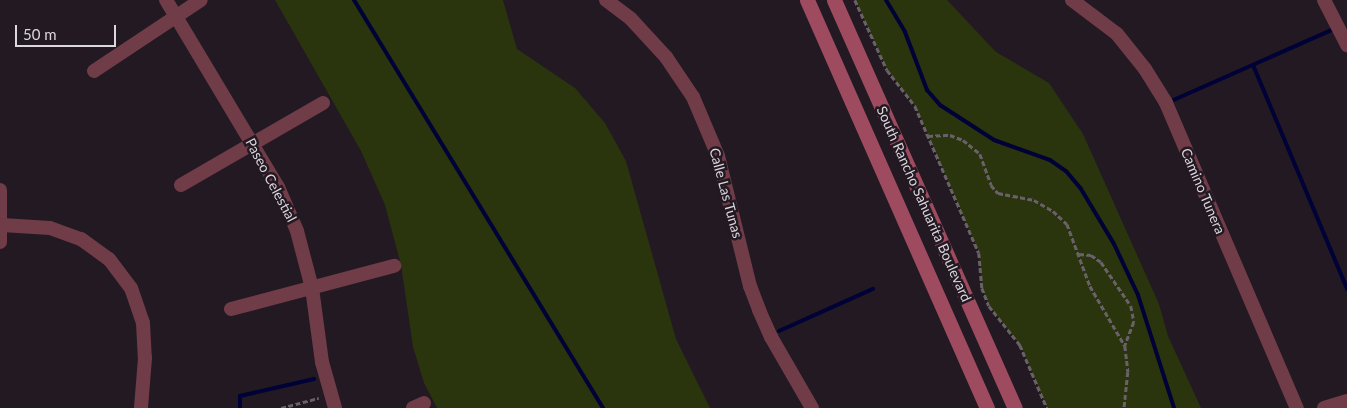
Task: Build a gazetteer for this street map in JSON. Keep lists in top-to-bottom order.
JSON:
{
  "streets": {
    "street": [
      "Paseo Celestial",
      "Camino Tunera",
      "Calle Las Tunas",
      "South Rancho Sahuarita Boulevard"
    ]
  },
  "scale_bar": "50 m"
}
